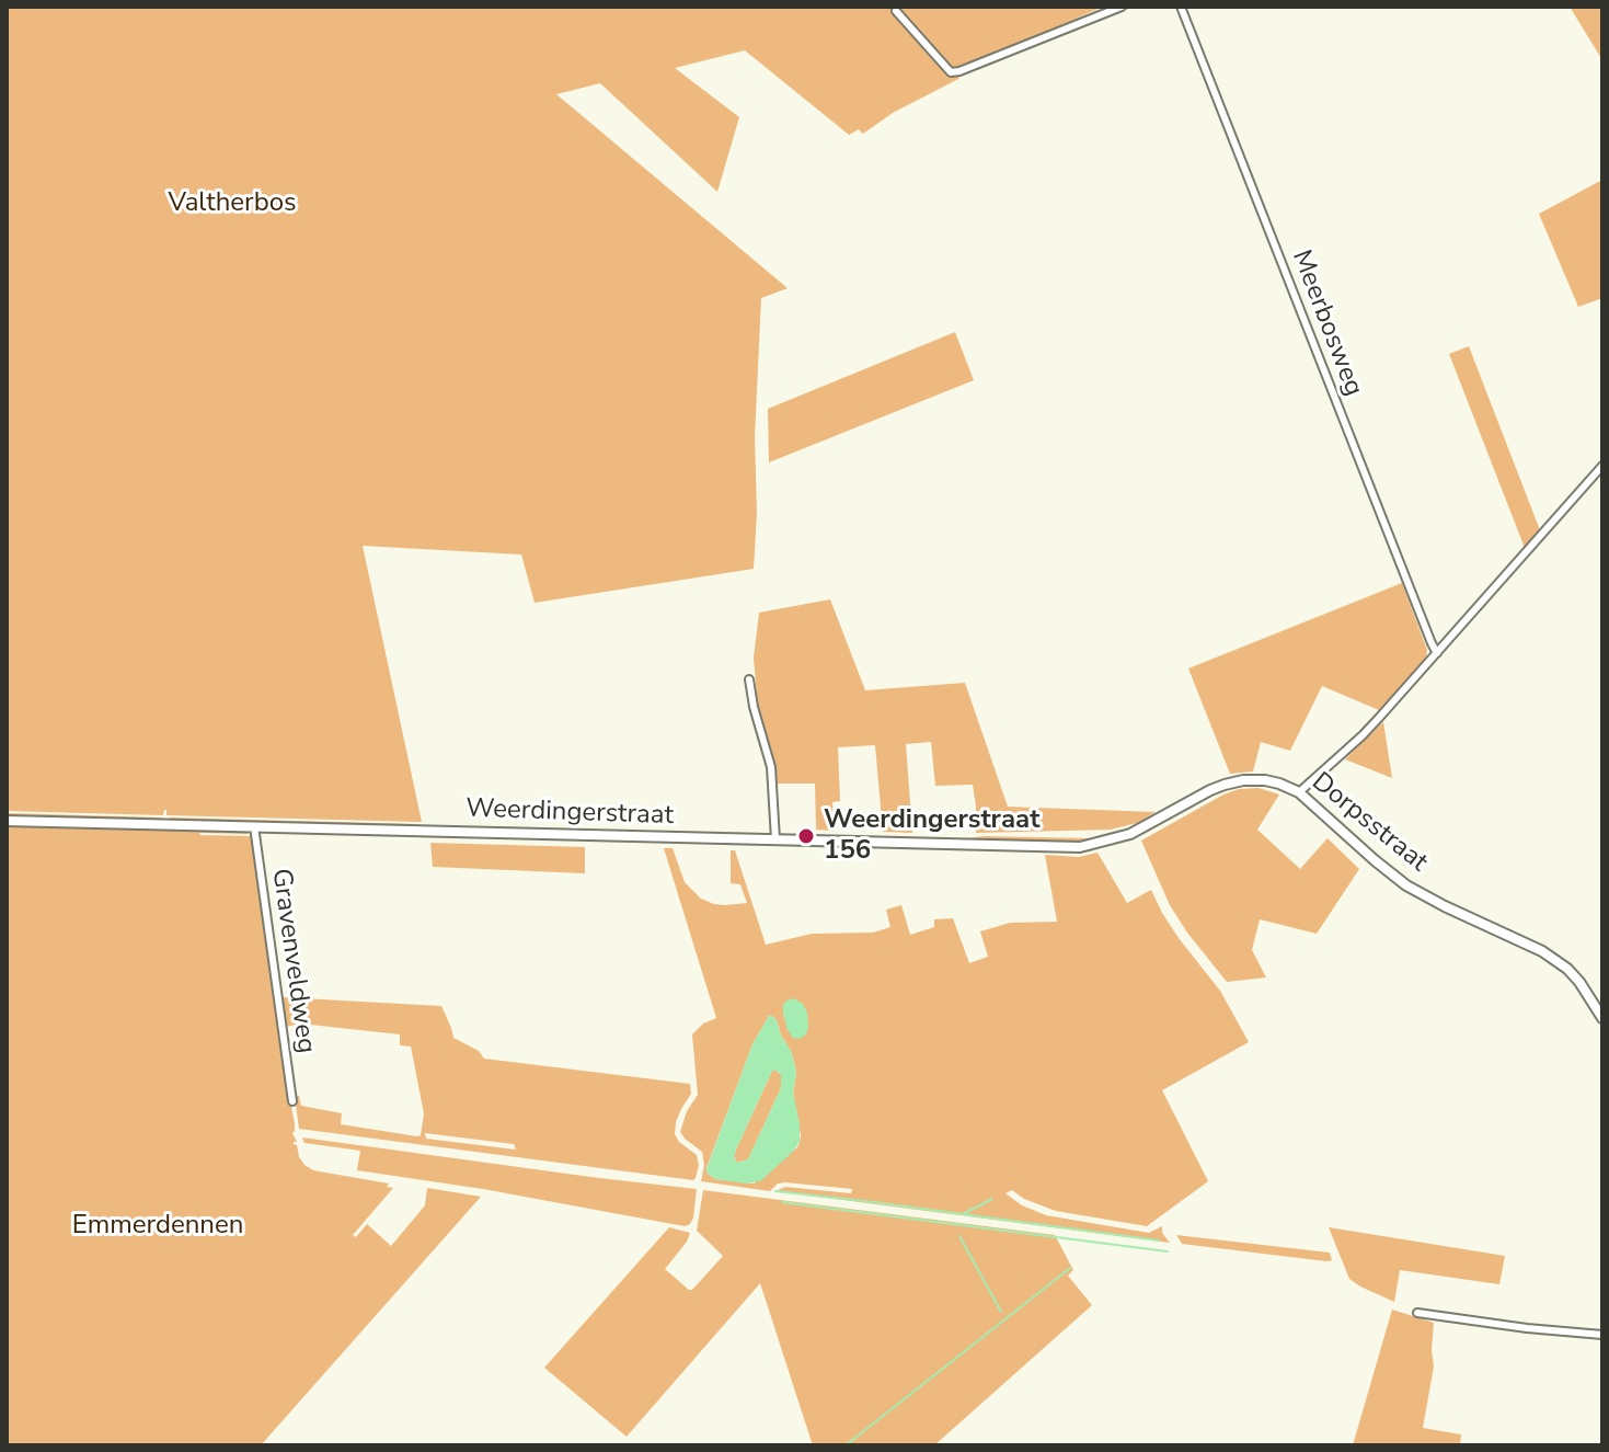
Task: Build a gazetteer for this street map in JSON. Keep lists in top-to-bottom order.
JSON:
{
  "streets": {
    "main road": ["Weerdingerstraat", "Dorpsstraat"],
    "street": ["Meerbosweg", "Gravenveldweg"]
  },
  "crossings": [
    ["Weerdingerstraat", "Dorpsstraat"],
    ["Weerdingerstraat", "Gravenveldweg"]
  ],
  "parks": ["Valtherbos", "Emmerdennen"],
  "places": ["Weerdingerstraat 156"]
}
